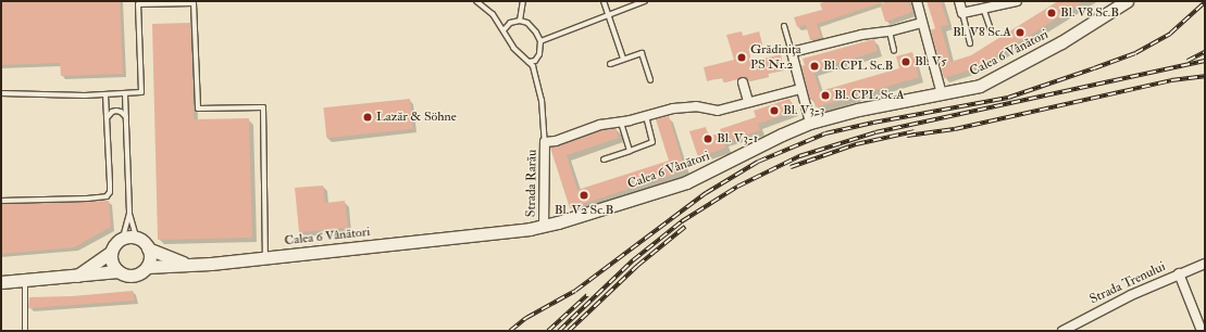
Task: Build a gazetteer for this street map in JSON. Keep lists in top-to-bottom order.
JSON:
{
  "streets": {
    "main road": ["Calea 6 Vânători"],
    "street": ["Strada Rarău", "Strada Trenului"]
  },
  "crossings": [
    ["Calea 6 Vânători", "Strada Rarău"]
  ],
  "places": [
    "Bl. V8 Sc.B",
    "Bl. V8 Sc.A",
    "Grădinița PS Nr.2",
    "Bl. V5",
    "Bl. CPL Sc.B",
    "Bl. CPL Sc.A",
    "Bl. V3-3",
    "Lazăr & Söhne",
    "Bl. V3-1",
    "Bl. V2 Sc.B"
  ]
}
